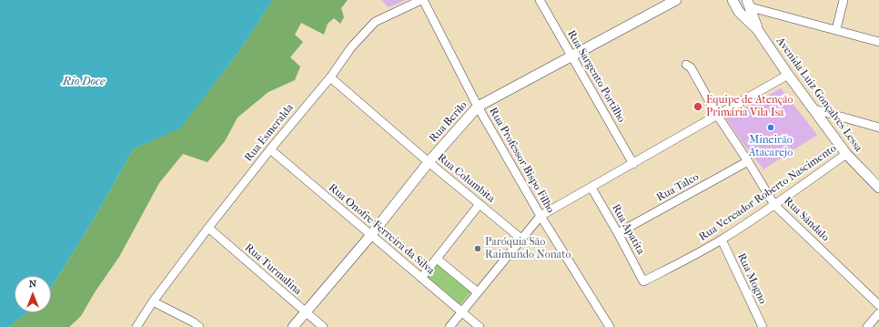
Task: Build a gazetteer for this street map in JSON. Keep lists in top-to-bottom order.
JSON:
{
  "streets": {
    "street": [
      "Rua Sargento Portilho",
      "Avenida Luiz Gonçalves Lessa",
      "Rua Berilo",
      "Rua Esmeralda",
      "Rua Professor Bispo Filho",
      "Rua Columbita",
      "Rua Talco",
      "Rua Vereador Roberto Nascimento",
      "Rua Sândalo",
      "Rua Onofre Ferreira da Silva",
      "Rua Apatita",
      "Rua Turmalina",
      "Rua Mogno"
    ]
  },
  "crossings": [
    ["Rua Sargento Portilho", "Rua Berilo"],
    ["Avenida Luiz Gonçalves Lessa", "Rua Vereador Roberto Nascimento"],
    ["Rua Berilo", "Rua Professor Bispo Filho"],
    ["Rua Berilo", "Rua Columbita"],
    ["Rua Berilo", "Rua Onofre Ferreira da Silva"],
    ["Rua Berilo", "Rua Turmalina"],
    ["Rua Esmeralda", "Rua Professor Bispo Filho"],
    ["Rua Esmeralda", "Rua Columbita"],
    ["Rua Esmeralda", "Rua Onofre Ferreira da Silva"],
    ["Rua Esmeralda", "Rua Turmalina"],
    ["Rua Talco", "Rua Sândalo"],
    ["Rua Talco", "Rua Apatita"],
    ["Rua Vereador Roberto Nascimento", "Rua Sândalo"],
    ["Rua Vereador Roberto Nascimento", "Rua Apatita"],
    ["Rua Vereador Roberto Nascimento", "Rua Mogno"]
  ],
  "water": ["Rio Doce"],
  "places": ["Equipe de Atenção Primária Vila Isa", "Mineirão Atacarejo", "Paróquia São Raimundo Nonato"],
  "north": "top"
}
